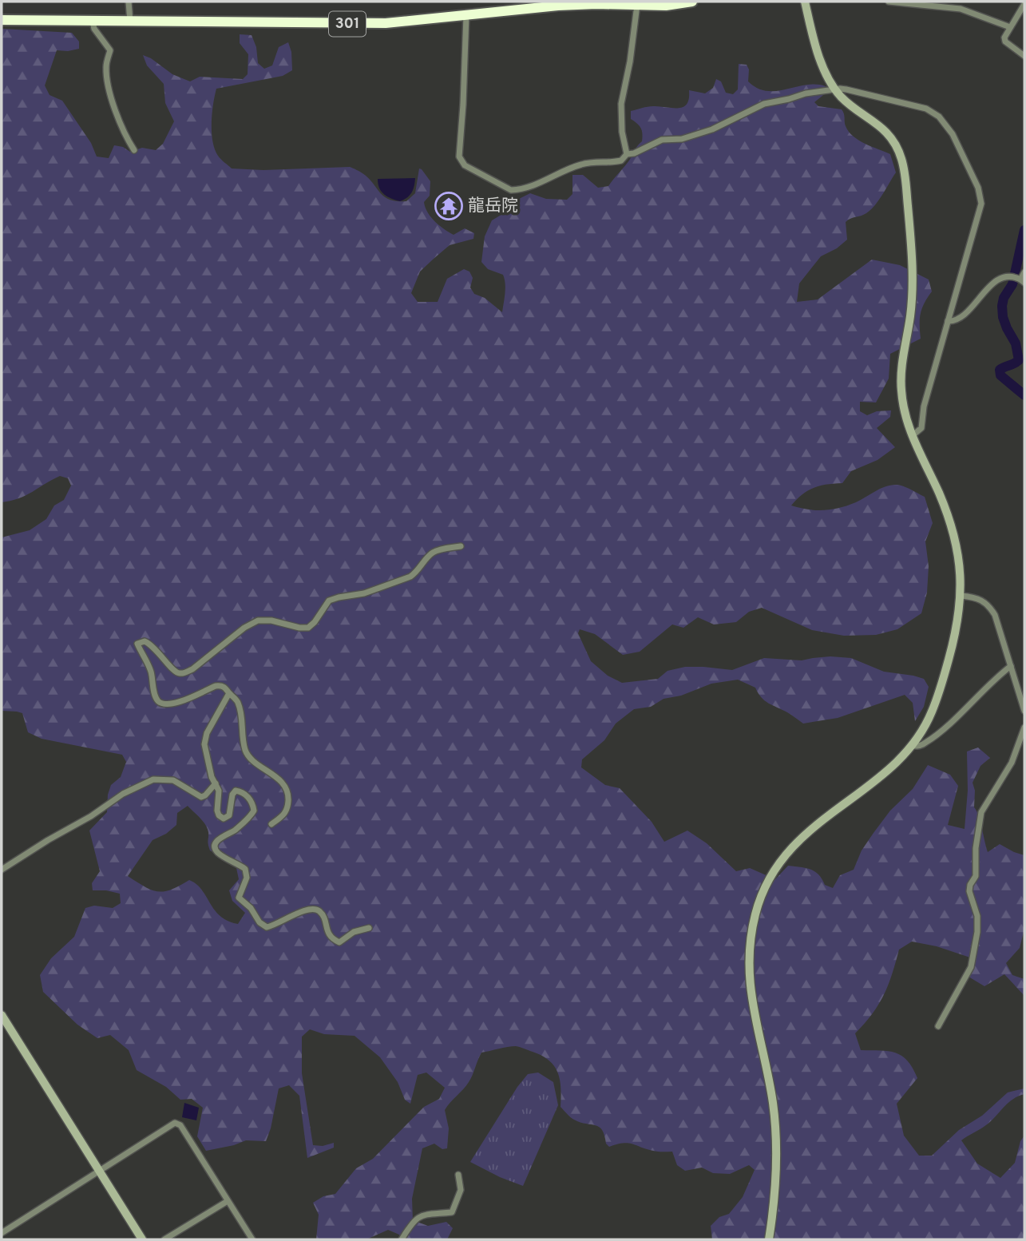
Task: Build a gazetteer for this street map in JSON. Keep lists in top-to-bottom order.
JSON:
{
  "streets": {
    "highway": ["301"]
  },
  "places": {
    "temple": ["龍岳院"]
  }
}
